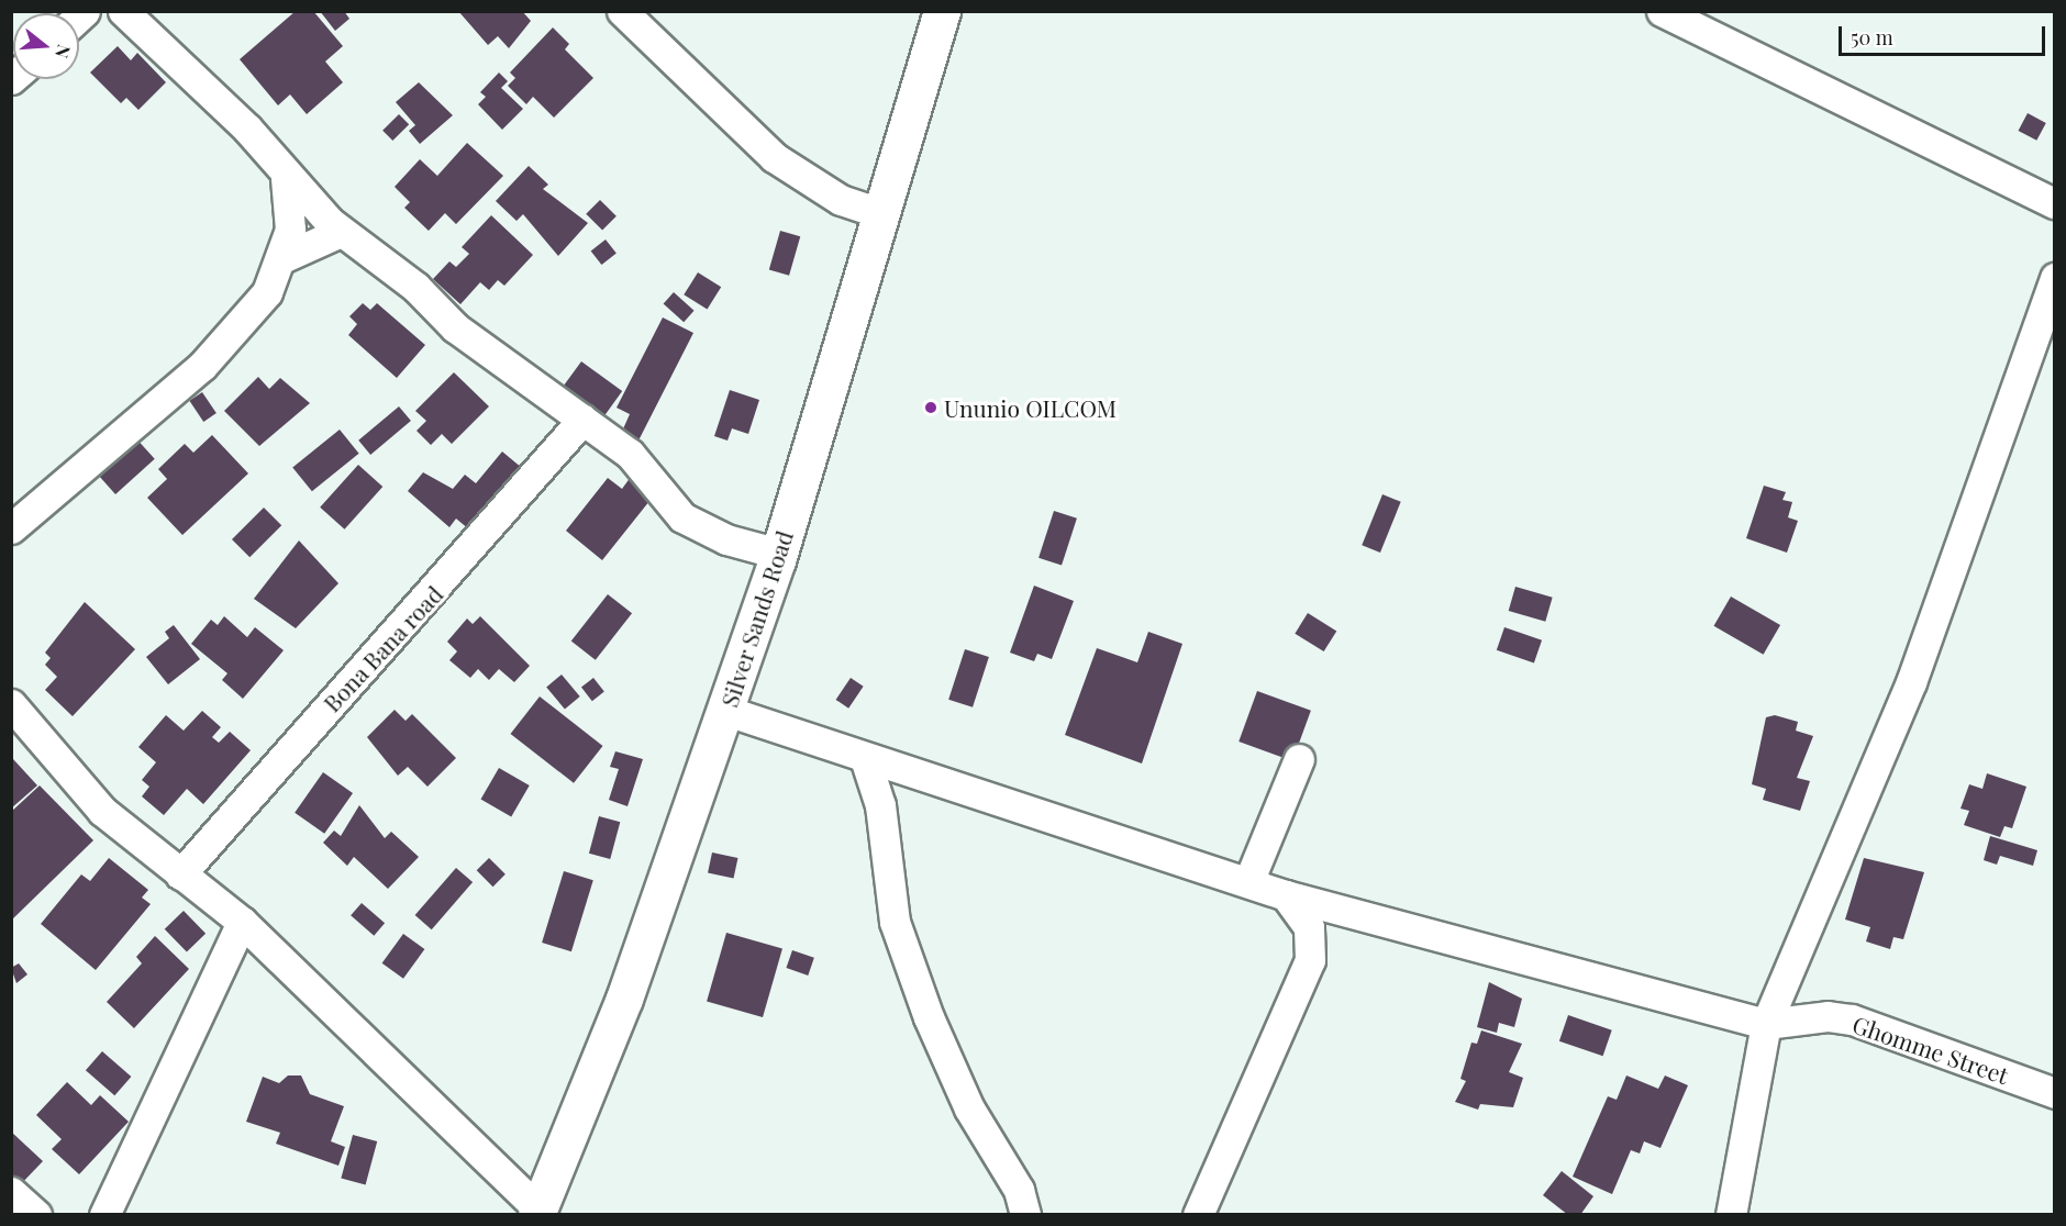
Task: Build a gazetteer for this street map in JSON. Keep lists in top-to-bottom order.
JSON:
{
  "streets": {
    "street": ["Silver Sands Road", "Bona Bana road", "Ghomme Street"]
  },
  "places": ["Ununio OILCOM"],
  "scale_bar": "50 m",
  "north": "right"
}
